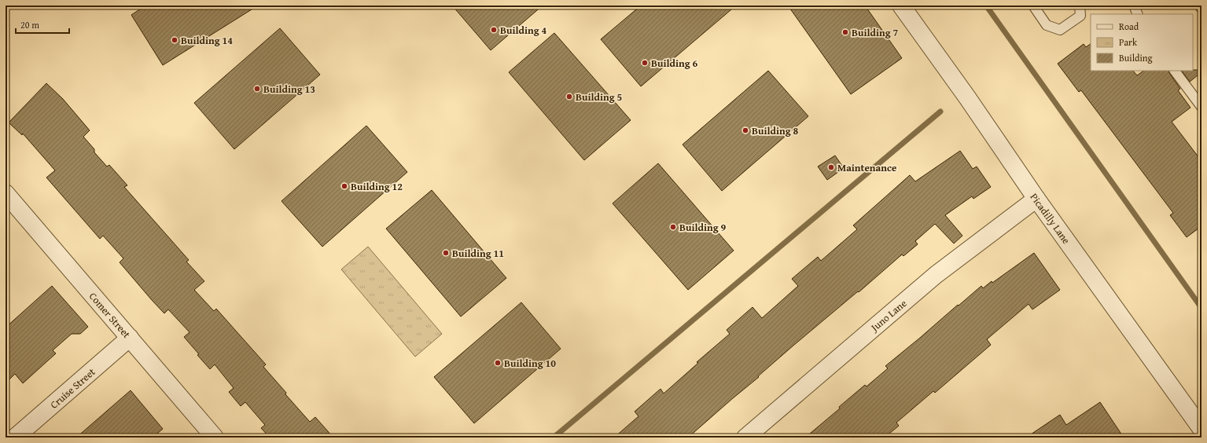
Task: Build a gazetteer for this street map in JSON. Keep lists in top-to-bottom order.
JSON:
{
  "streets": {
    "street": [
      "Picadilly Lane",
      "Comer Street",
      "Juno Lane",
      "Cruise Street"
    ]
  },
  "crossings": [
    ["Picadilly Lane", "Juno Lane"],
    ["Comer Street", "Cruise Street"]
  ],
  "places": [
    "Building 4",
    "Building 7",
    "Building 14",
    "Building 6",
    "Building 13",
    "Building 5",
    "Building 8",
    "Maintenance",
    "Building 12",
    "Building 9",
    "Building 11",
    "Building 10"
  ],
  "legend": ["Road", "Park", "Building"],
  "scale_bar": "20 m"
}
